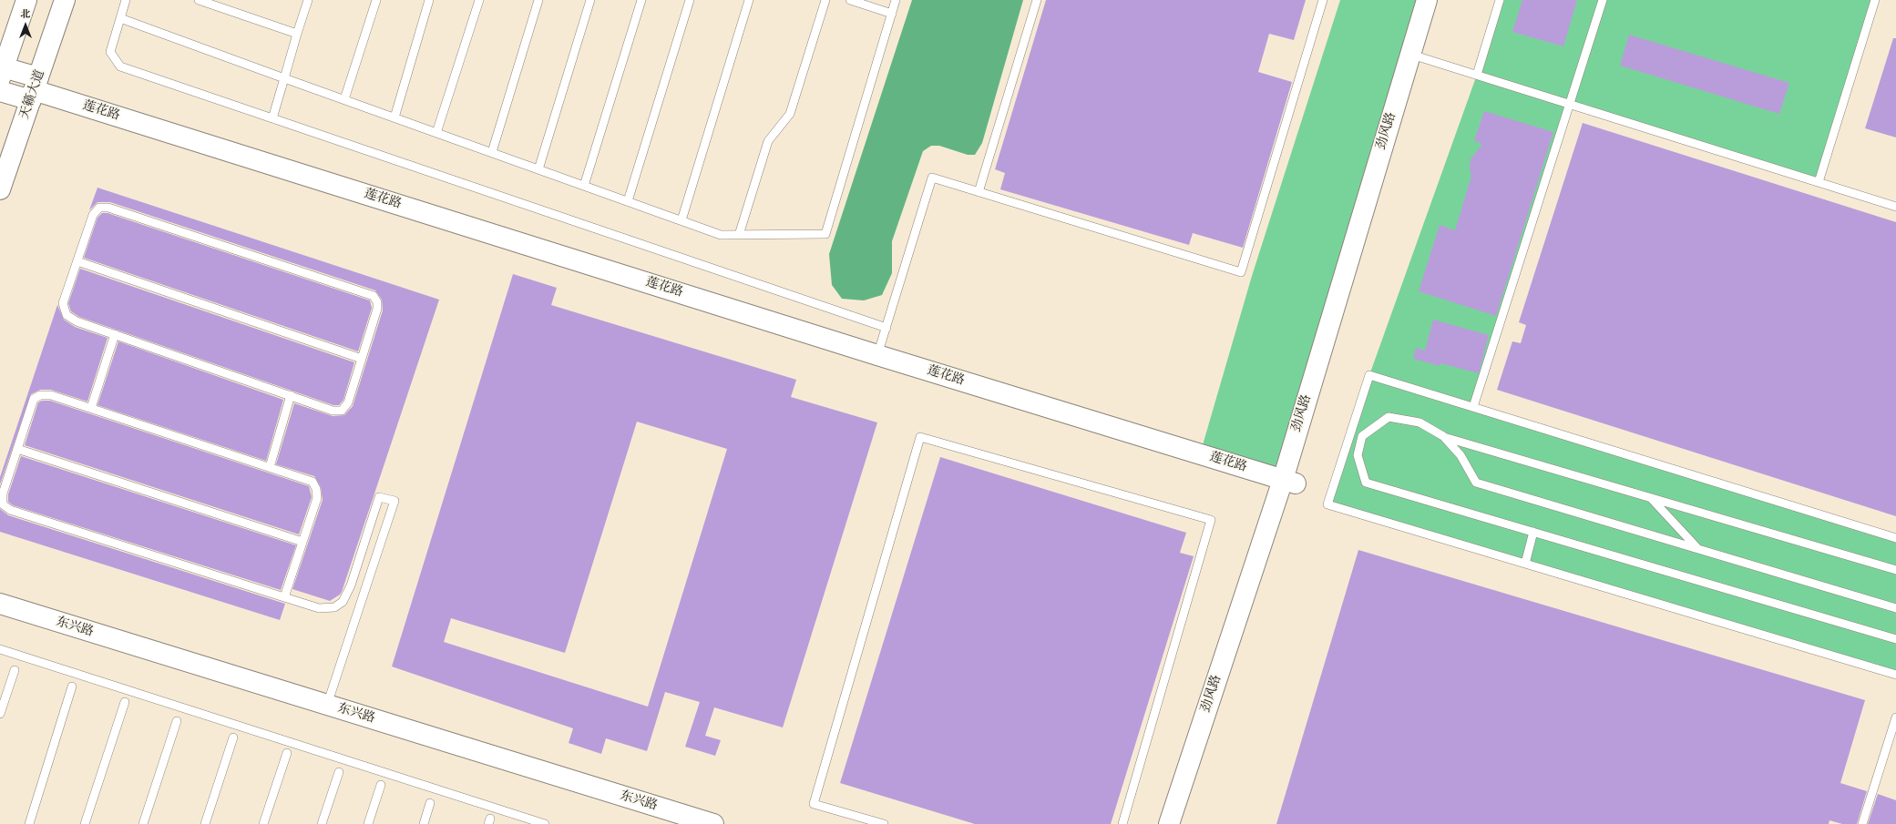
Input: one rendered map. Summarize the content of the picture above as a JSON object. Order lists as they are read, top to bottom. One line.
{"streets":{"street":["天籁大道","莲花路","劲风路","东兴路"]},"crossings":[["天籁大道","莲花路"],["莲花路","劲风路"]],"north":"top"}
